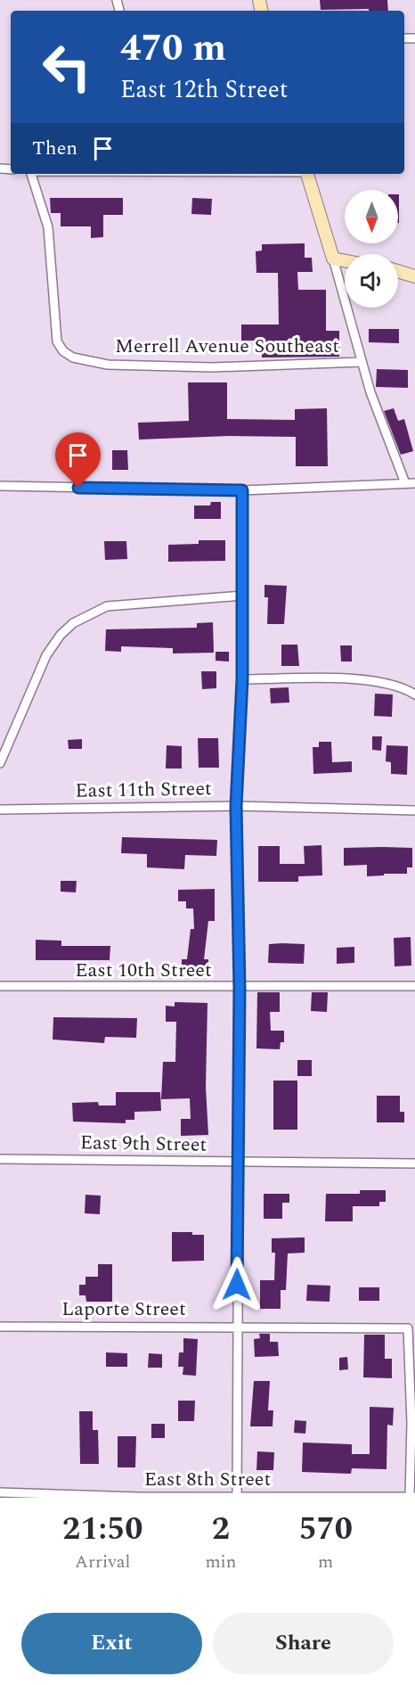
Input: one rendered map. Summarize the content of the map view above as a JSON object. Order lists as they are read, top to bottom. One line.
{"streets":{"street":["Merrell Avenue Southeast","East 11th Street","East 10th Street","East 9th Street","Laporte Street","East 8th Street"]},"crossings":[["Laporte Street","East 8th Street"]],"north":"bottom","page":{"turn":["470 m","East 12th Street"],"then":"Then","eta":["21:50","Arrival","2","min","570","m"],"buttons":["Exit","Share"]}}
